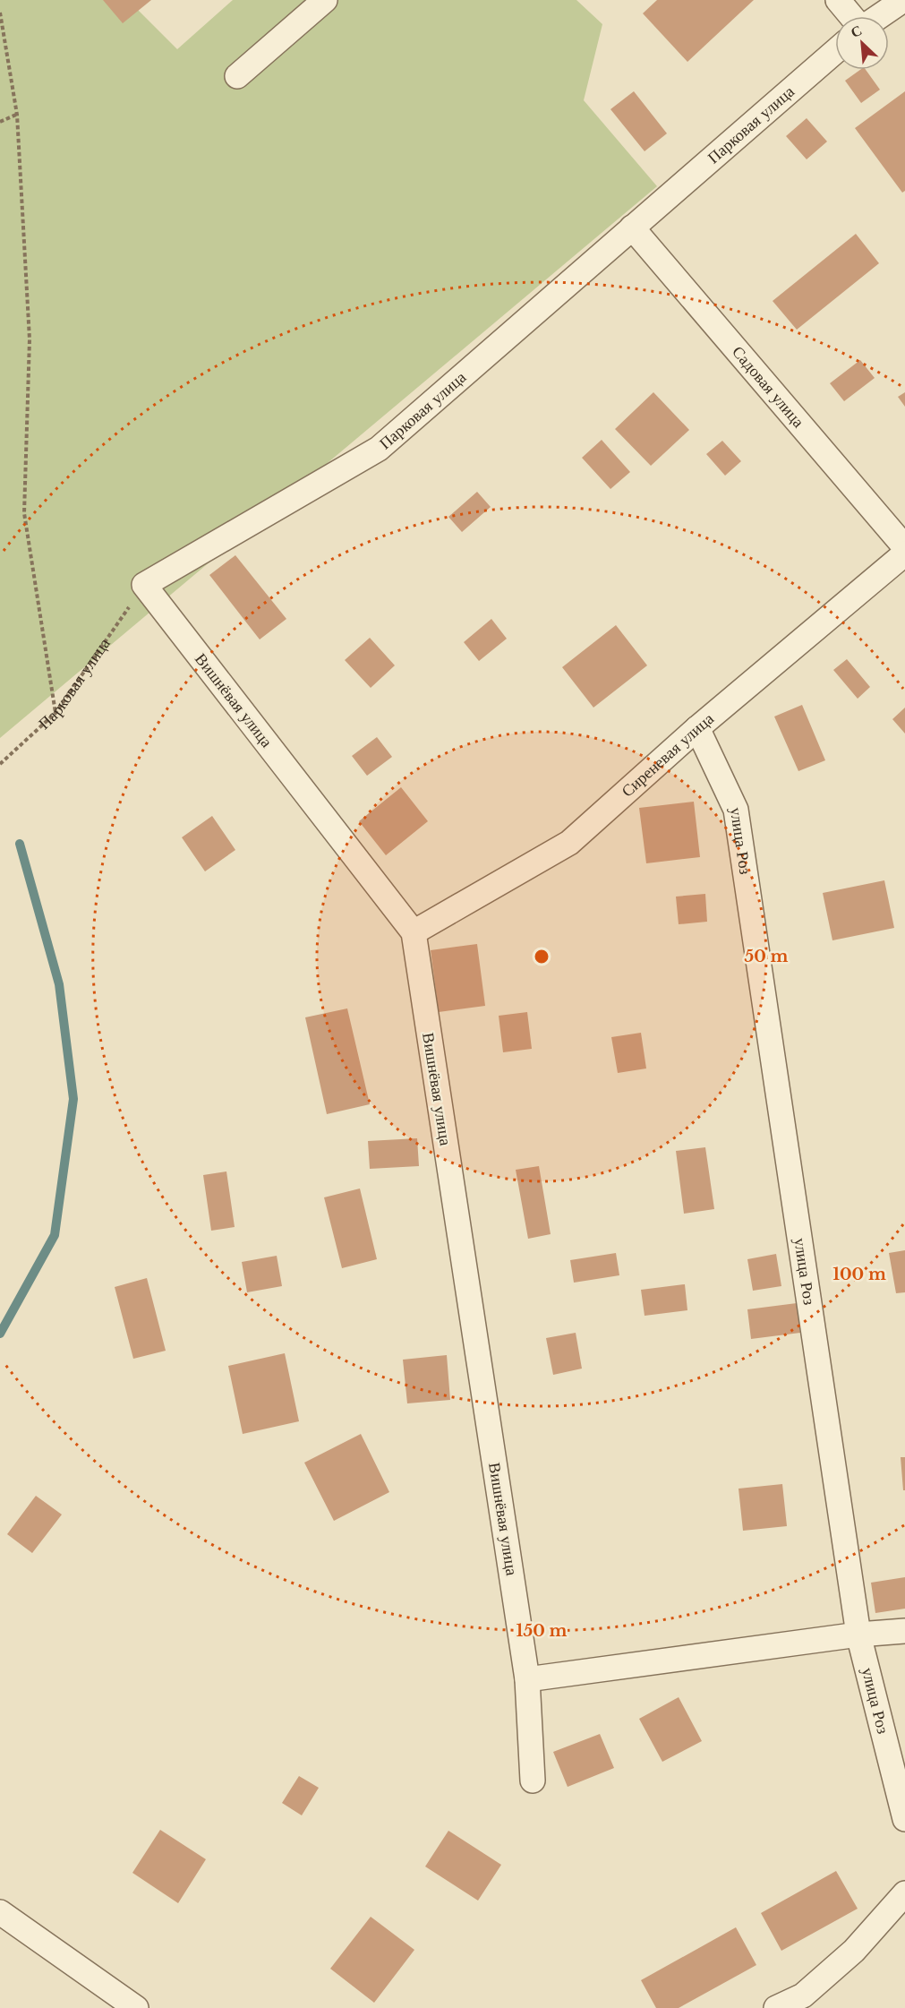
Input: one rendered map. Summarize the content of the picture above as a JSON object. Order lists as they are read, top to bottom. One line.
{"streets":{"street":["Парковая улица","Садовая улица","Вишнёвая улица","Сиреневая улица","улица Роз"]},"crossings":[["Парковая улица","Садовая улица"],["Парковая улица","Вишнёвая улица"],["Вишнёвая улица","Сиреневая улица"],["Сиреневая улица","улица Роз"]],"north":"top left","rings":["50 m","100 m","150 m"]}
